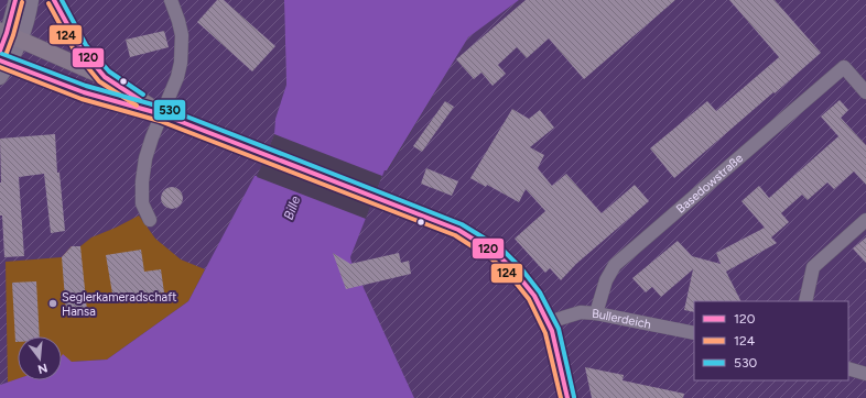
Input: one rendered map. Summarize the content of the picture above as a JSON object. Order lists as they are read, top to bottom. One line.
{"streets":{"street":["Basedowstraße","Bullerdeich"]},"crossings":[["Basedowstraße","Bullerdeich"]],"water":["Bille"],"places":["Seglerkameradschaft Hansa"],"lines":["transit line 120","transit line 530","transit line 124"],"legend":["120","124","530"],"north":"bottom"}
